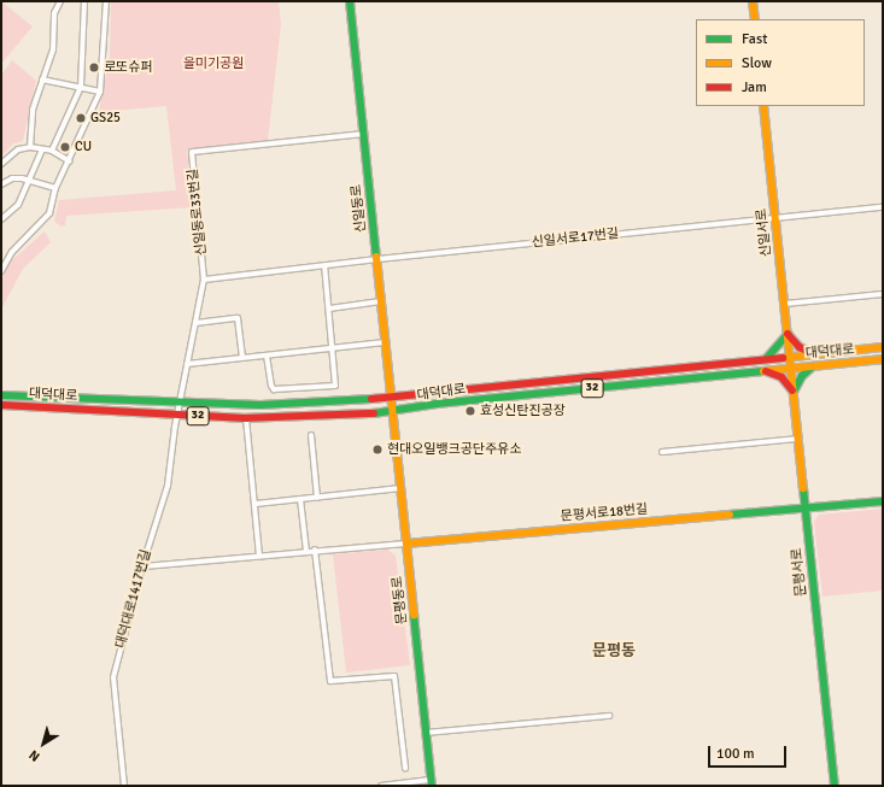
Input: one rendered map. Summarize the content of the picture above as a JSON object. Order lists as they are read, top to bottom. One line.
{"streets":{"main road":["신일동로","신일서로","대덕대로","32","문평서로18번길","문평서로","문평동로"],"street":["신일동로33번길","신일서로17번길","대덕대로1417번길"]},"crossings":[["신일동로","신일동로33번길"],["신일동로","신일서로17번길"],["신일동로","대덕대로"],["신일동로","문평동로"],["신일동로33번길","신일서로17번길"],["신일동로33번길","대덕대로"],["신일동로33번길","대덕대로1417번길"],["신일서로","신일서로17번길"],["신일서로","대덕대로"],["신일서로","문평서로"],["대덕대로","문평서로"],["대덕대로","대덕대로1417번길"],["대덕대로","문평동로"],["문평서로18번길","문평서로"],["문평서로18번길","문평동로"]],"districts":["문평동"],"parks":["을미기공원"],"places":["로또슈퍼","GS25","CU","효성신탄진공장","현대오일뱅크공단주유소"],"legend":["Fast","Slow","Jam"],"scale_bar":"100 m","north":"bottom left"}
